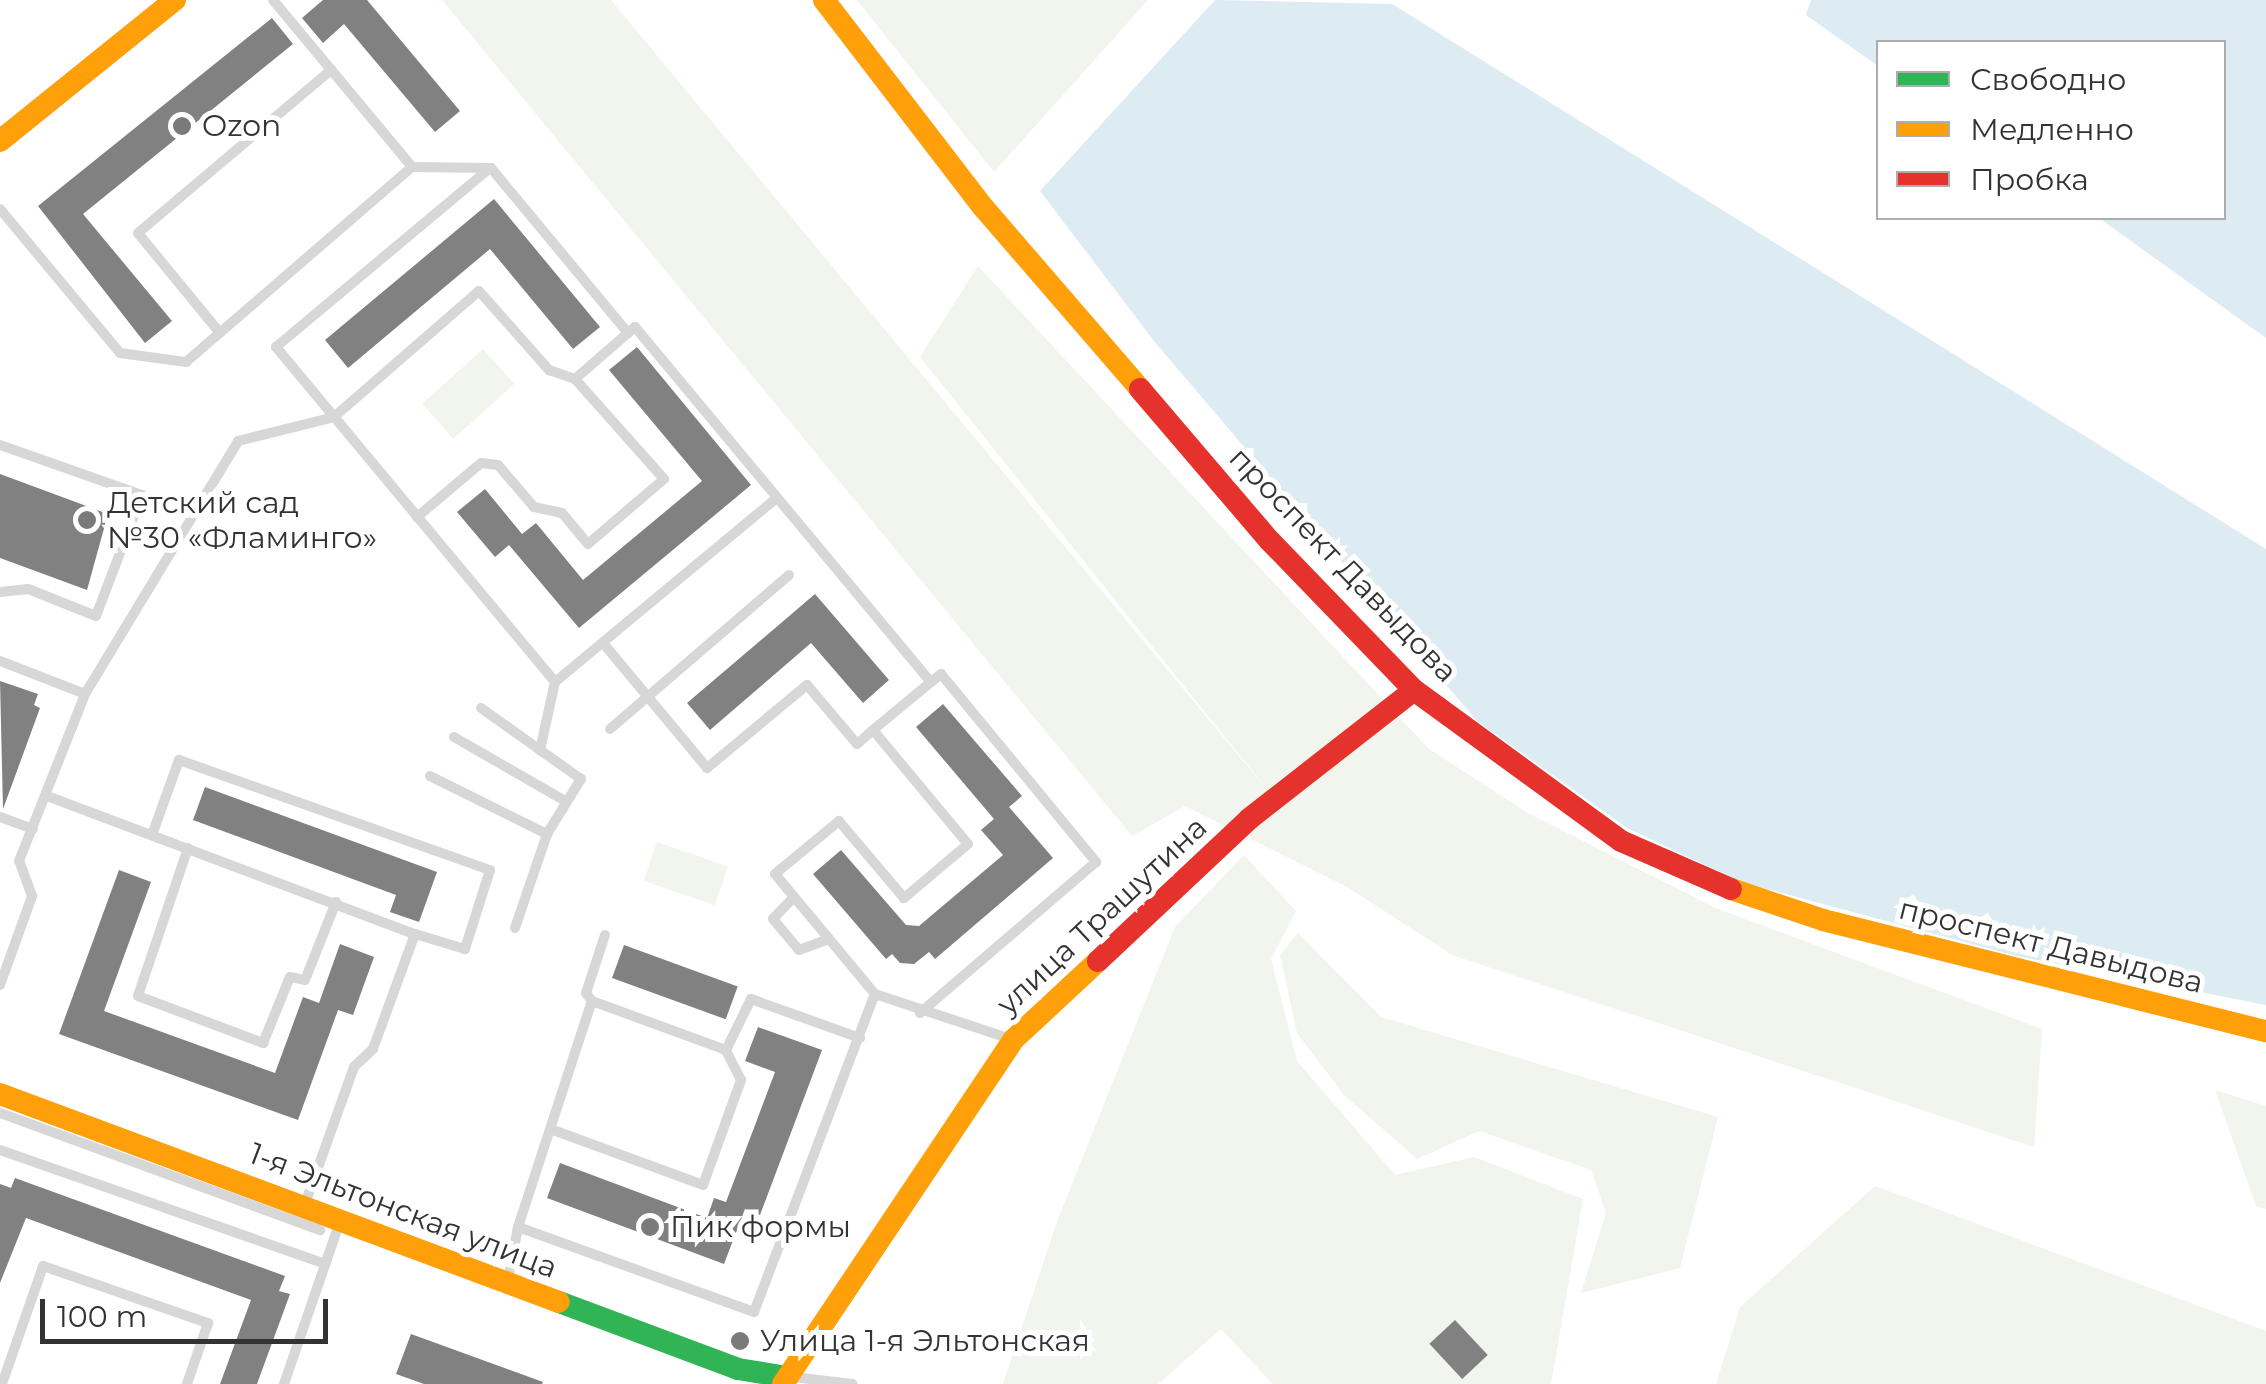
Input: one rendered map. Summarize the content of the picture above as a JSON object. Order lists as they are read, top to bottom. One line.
{"streets":{"street":["проспект Давыдова","улица Трашутина","1-я Эльтонская улица"]},"crossings":[["проспект Давыдова","улица Трашутина"],["улица Трашутина","1-я Эльтонская улица"]],"places":["Ozon","Детский сад №30 «Фламинго»","Пик формы","Улица 1-я Эльтонская"],"legend":["Свободно","Медленно","Пробка"],"scale_bar":"100 m"}
